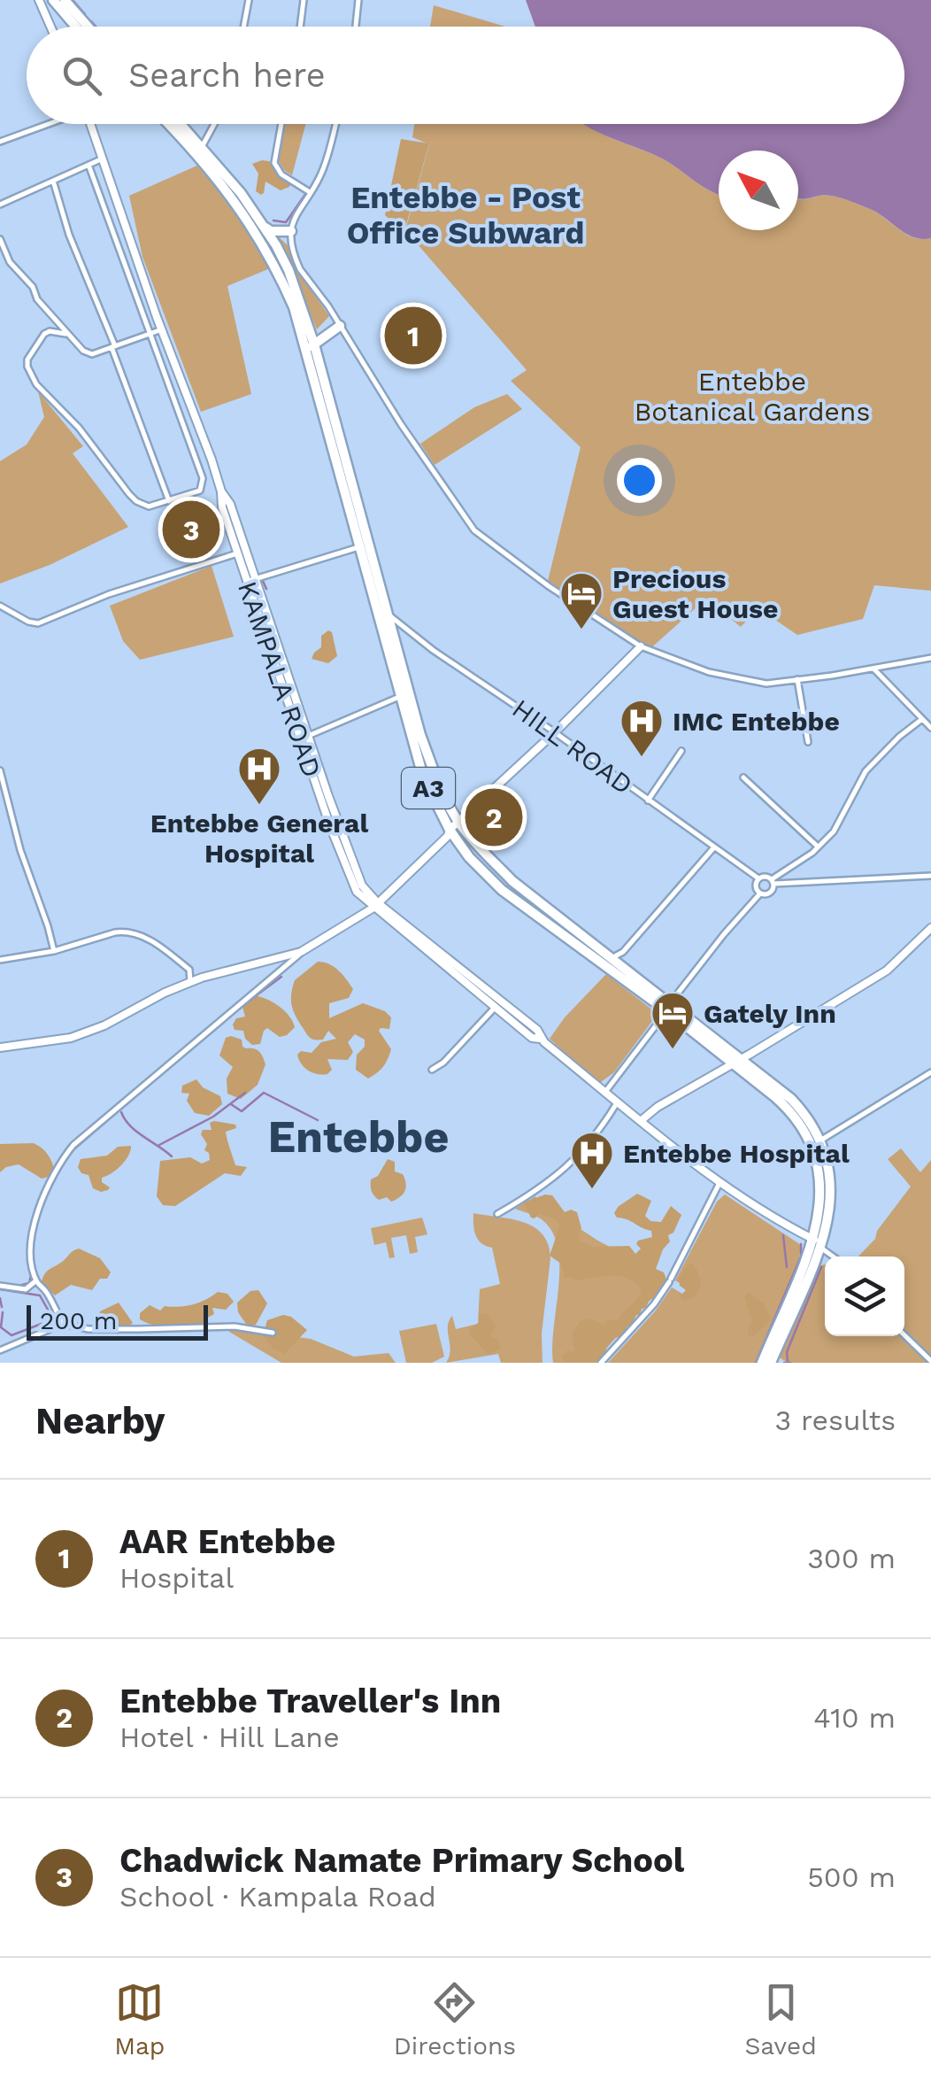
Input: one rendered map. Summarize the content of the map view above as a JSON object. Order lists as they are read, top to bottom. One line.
{"streets":{"highway":["A3"],"main road":["KAMPALA ROAD"],"street":["HILL ROAD"]},"crossings":[["KAMPALA ROAD","A3"],["HILL ROAD","A3"]],"districts":["Entebbe - Post Office Subward","Entebbe"],"parks":["Entebbe Botanical Gardens"],"places":{"hotel":["Precious Guest House","Gately Inn"],"hospital":["IMC Entebbe","Entebbe General Hospital","Entebbe Hospital"]},"scale_bar":"200 m","north":"top left","page":{"search":"Search here","pins":["1","3","2"],"scale":"200 m","heading":["Nearby","3 results"],"list":[{"mark":"1","name":"AAR Entebbe","note":"Hospital","value":"300 m"},{"mark":"2","name":"Entebbe Traveller's Inn","note":"Hotel · Hill Lane","value":"410 m"},{"mark":"3","name":"Chadwick Namate Primary School","note":"School · Kampala Road","value":"500 m"}],"nav":["Map","Directions","Saved"]}}
